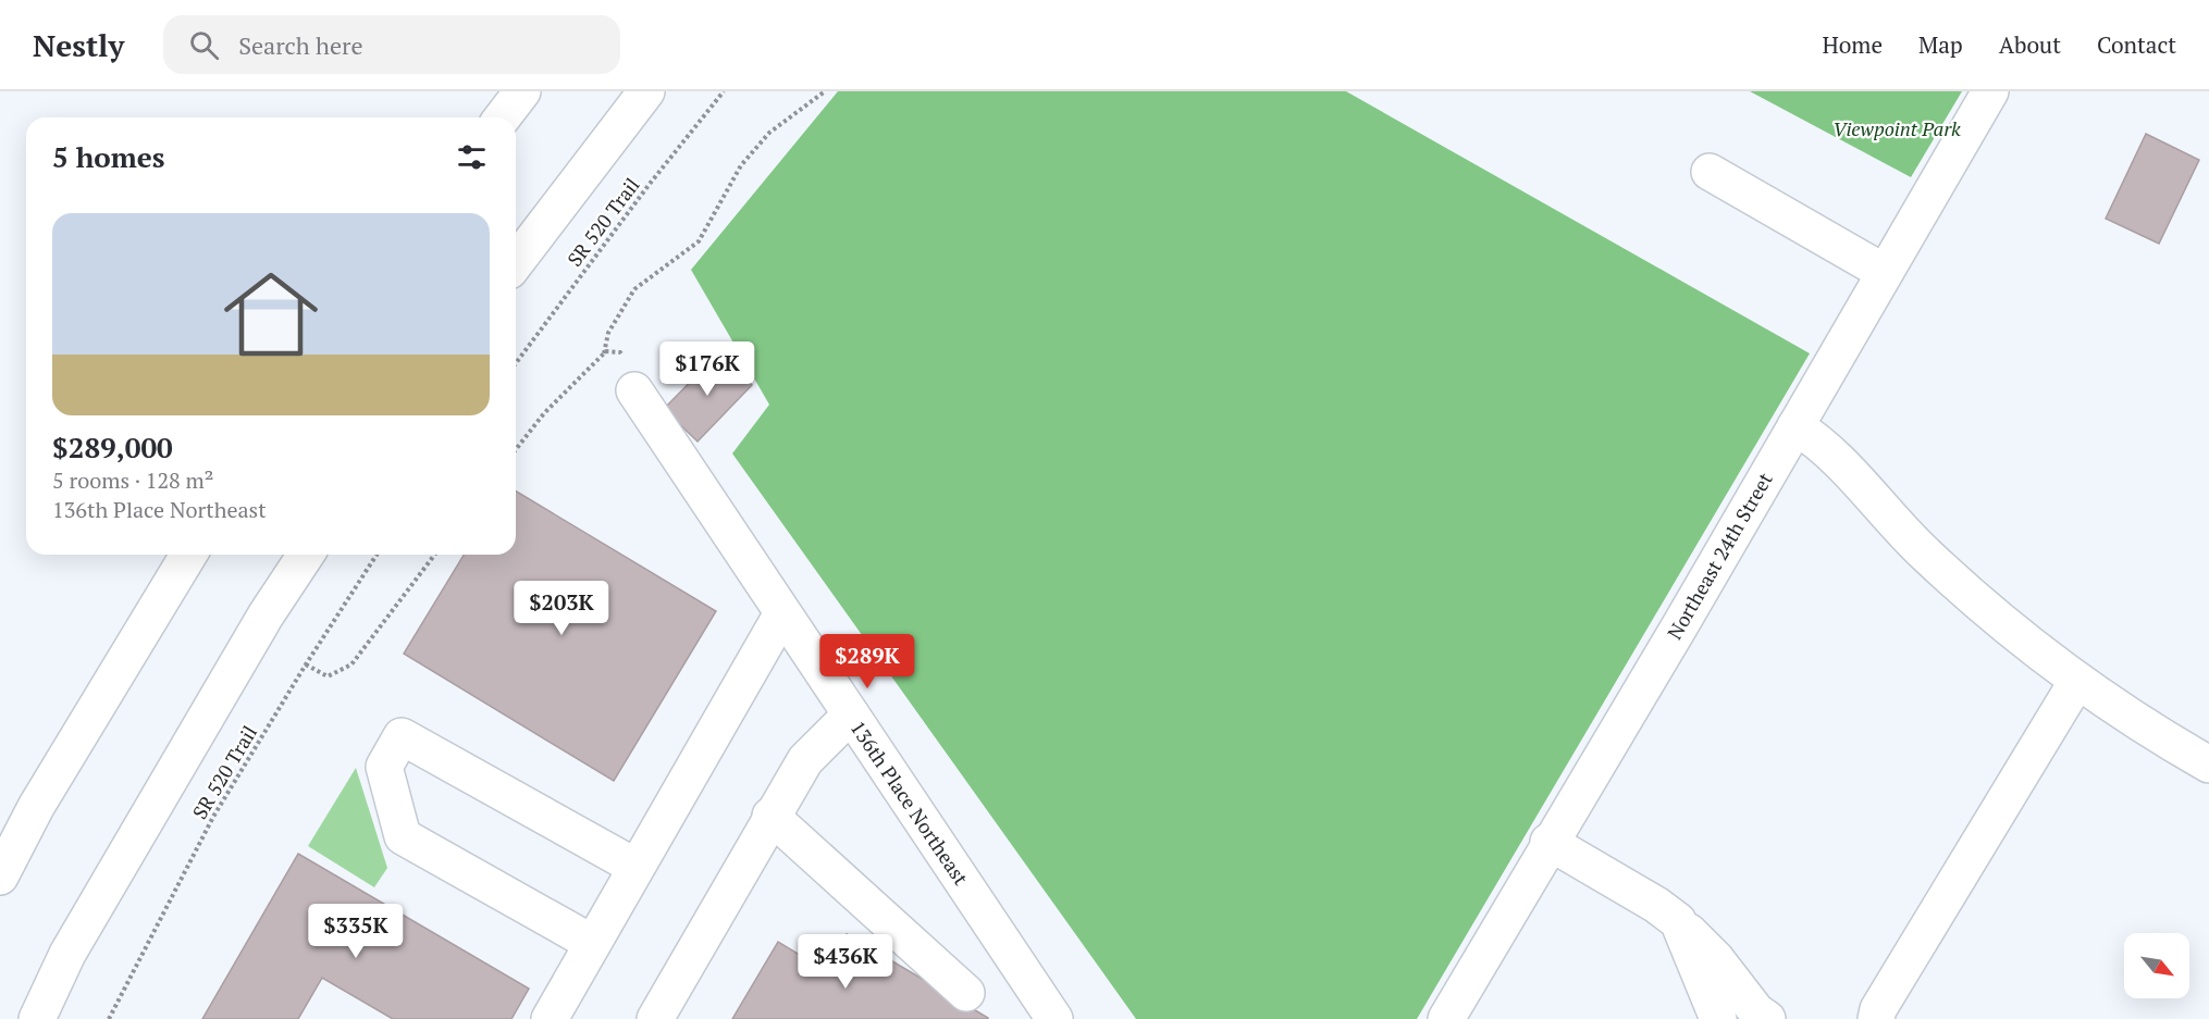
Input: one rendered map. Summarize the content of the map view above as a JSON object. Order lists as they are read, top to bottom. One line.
{"streets":{"main road":["Northeast 24th Street","136th Place Northeast"],"path":["SR 520 Trail"]},"parks":["Viewpoint Park"],"north":"bottom right","page":{"header":"Nestly","search":"Search here","nav":["Home","Map","About","Contact"],"heading":"5 homes","list":[{"name":"$289,000","note":"5 rooms · 128 m² · 136th Place Northeast"}],"price":["$176K","$203K","$289K","$335K","$436K"]}}
